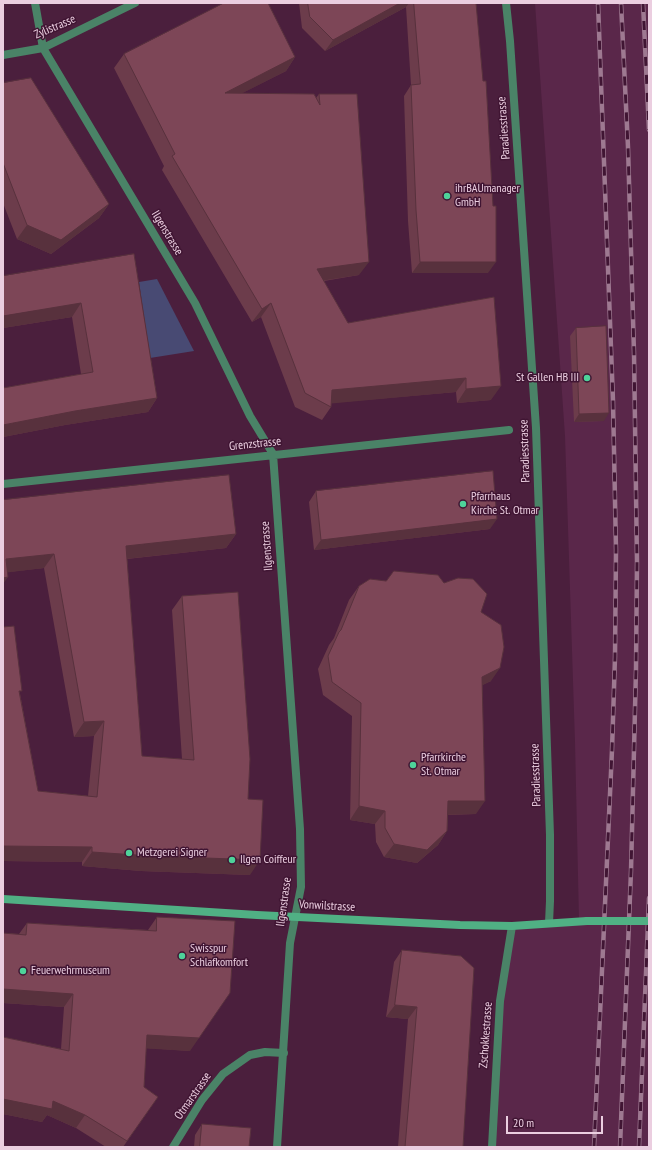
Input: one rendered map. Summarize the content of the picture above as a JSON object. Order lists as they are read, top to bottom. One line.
{"streets":{"street":["Zylistrasse","Paradiesstrasse","Ilgenstrasse","Grenzstrasse","Vonwilstrasse","Zschokkestrasse","Otmarstrasse"]},"crossings":[["Zylistrasse","Ilgenstrasse"],["Paradiesstrasse","Vonwilstrasse"],["Ilgenstrasse","Grenzstrasse"],["Ilgenstrasse","Vonwilstrasse"],["Ilgenstrasse","Otmarstrasse"],["Vonwilstrasse","Zschokkestrasse"]],"places":["ihrBAUmanager GmbH","St Gallen HB III","Pfarrhaus Kirche St. Otmar","Pfarrkirche St. Otmar","Metzgerei Signer","Ilgen Coiffeur","Swisspur Schlafkomfort","Feuerwehrmuseum"],"scale_bar":"20 m"}
